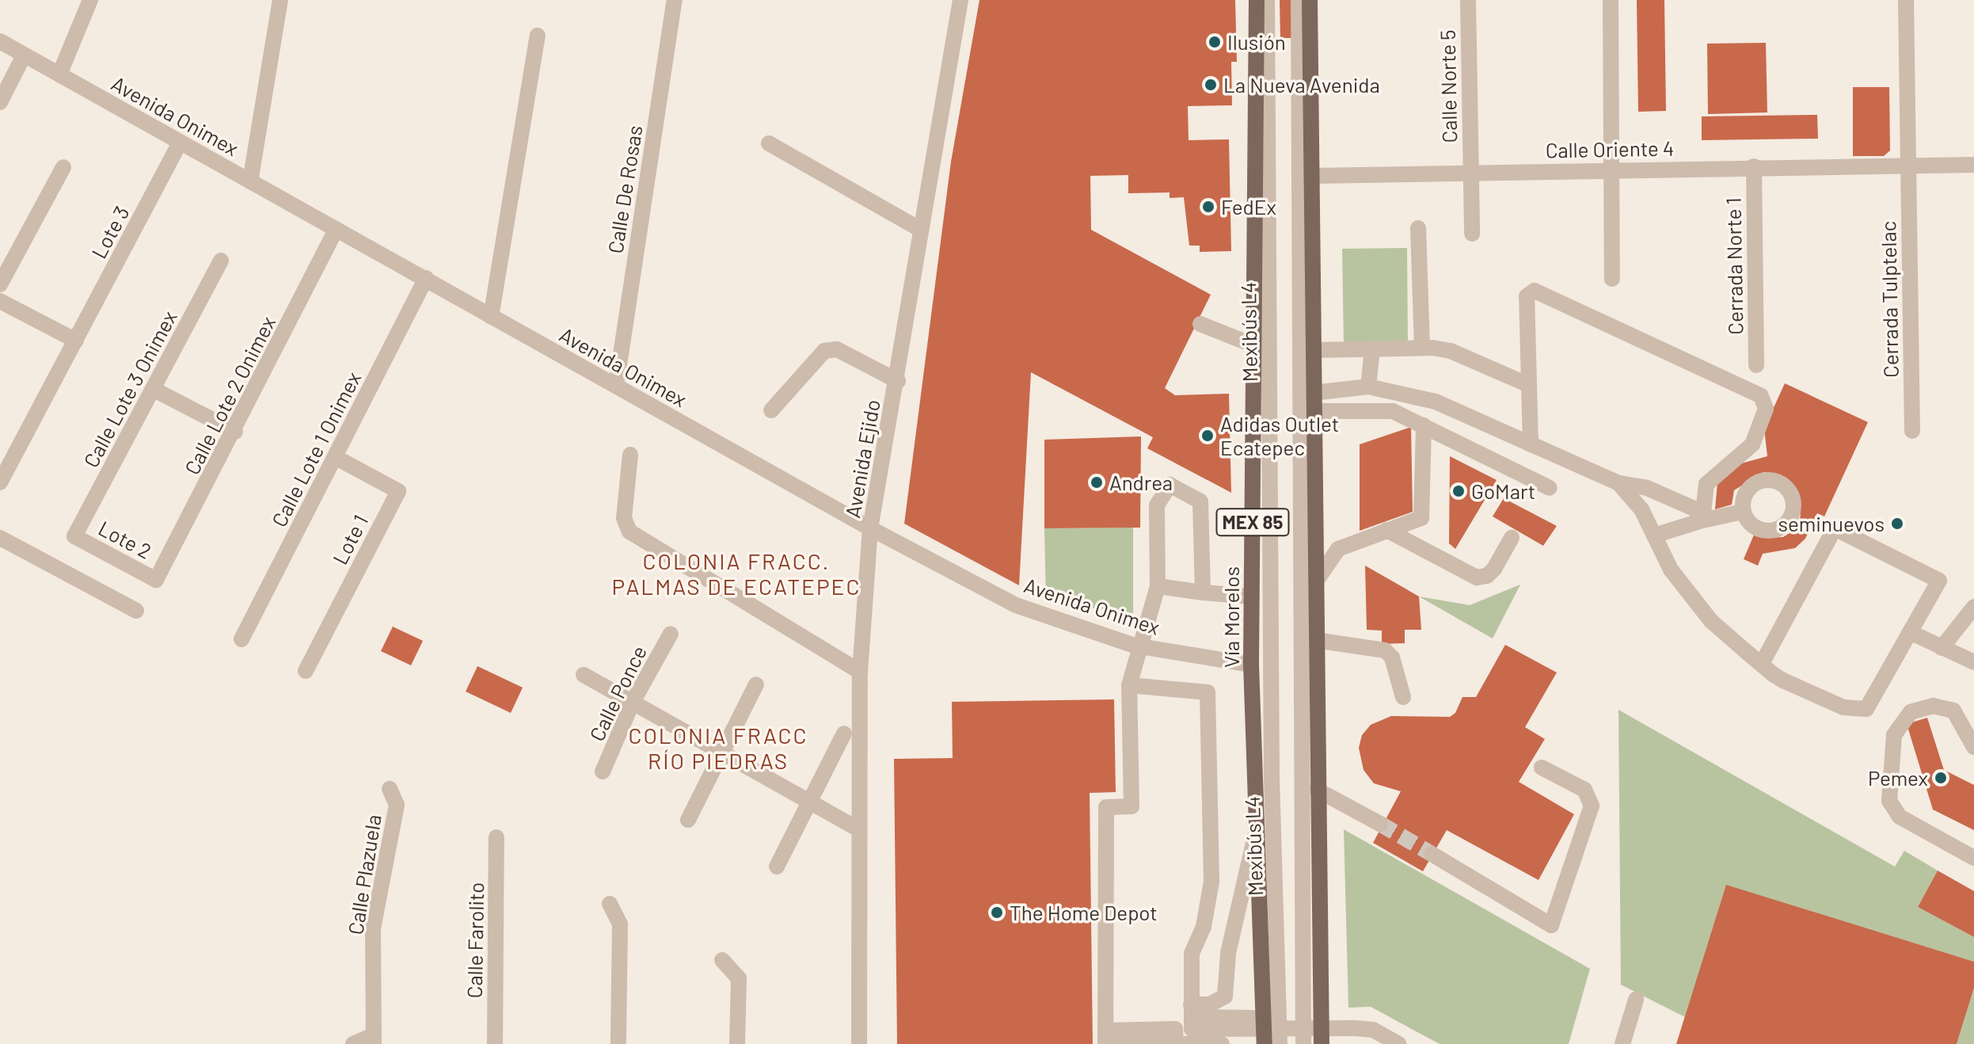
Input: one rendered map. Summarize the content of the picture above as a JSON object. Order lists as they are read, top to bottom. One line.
{"streets":{"main road":["MEX 85","Vía Morelos"],"street":["Calle Norte 5","Avenida Onimex","Calle Oriente 4","Calle De Rosas","Lote 3","Cerrada Norte 1","Cerrada Tulptelac","Mexibús L4","Calle Lote 3 Onimex","Calle Lote 2 Onimex","Calle Lote 1 Onimex","Avenida Ejido","Lote 2","Lote 1","Calle Ponce","Calle Plazuela","Calle Farolito"]},"crossings":[["Calle Norte 5","Calle Oriente 4"],["Avenida Onimex","Calle De Rosas"],["Avenida Onimex","Lote 3"],["Avenida Onimex","Calle Lote 2 Onimex"],["Avenida Onimex","Calle Lote 1 Onimex"],["Avenida Onimex","Avenida Ejido"],["Avenida Onimex","Vía Morelos"],["Calle Oriente 4","Cerrada Norte 1"],["Calle Oriente 4","Cerrada Tulptelac"],["Calle Oriente 4","MEX 85"],["Mexibús L4","Vía Morelos"],["Calle Lote 3 Onimex","Lote 2"],["Calle Lote 2 Onimex","Lote 2"],["Calle Lote 1 Onimex","Lote 1"]],"districts":["COLONIA FRACC. PALMAS DE ECATEPEC","COLONIA FRACC RÍO PIEDRAS"],"places":["Ilusión","La Nueva Avenida","FedEx","Adidas Outlet Ecatepec","Andrea","GoMart","seminuevos","Pemex","The Home Depot"]}
